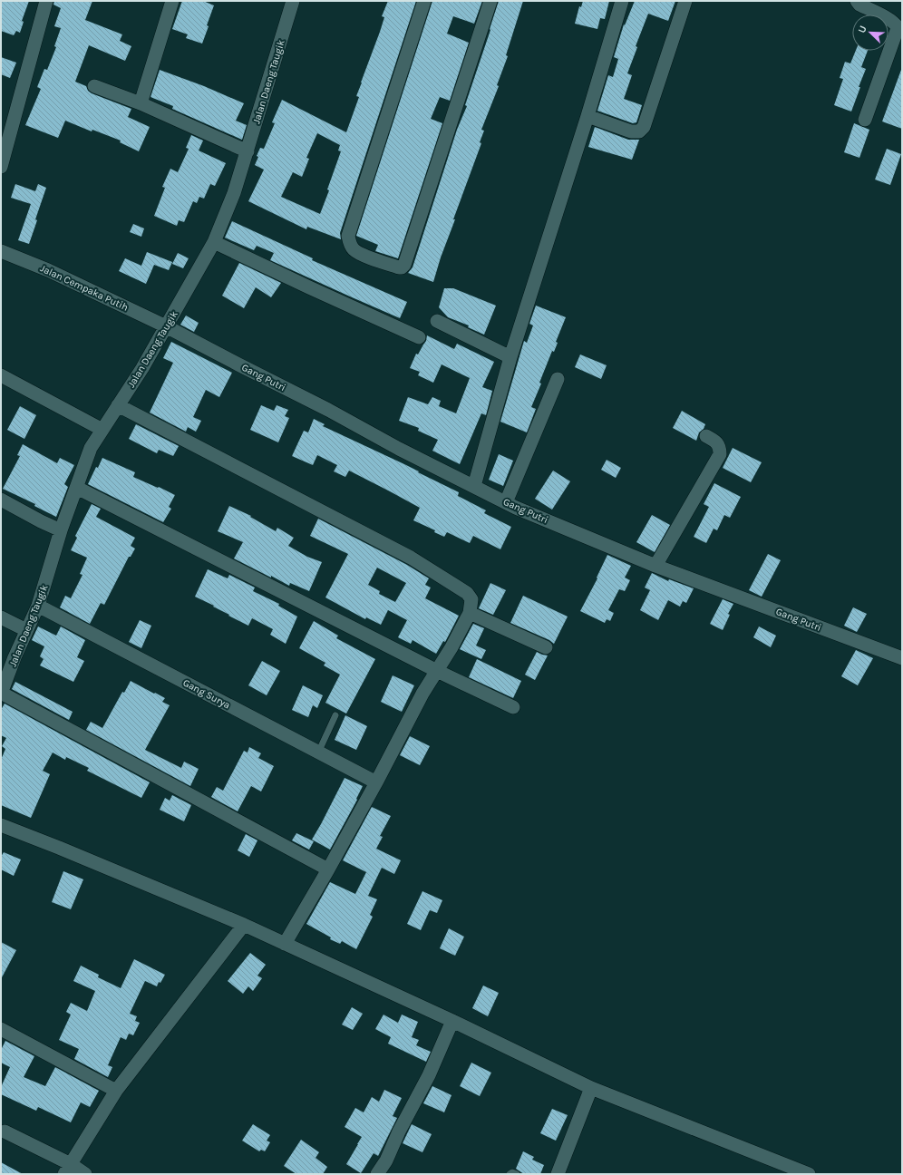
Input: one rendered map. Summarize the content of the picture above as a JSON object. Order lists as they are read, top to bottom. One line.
{"streets":{"street":["Jalan Daeng Taugik","Jalan Cempaka Putih","Gang Putri","Gang Surya"]},"crossings":[["Jalan Daeng Taugik","Jalan Cempaka Putih"],["Jalan Daeng Taugik","Gang Putri"],["Jalan Daeng Taugik","Gang Surya"],["Jalan Cempaka Putih","Gang Putri"]],"north":"top left"}
